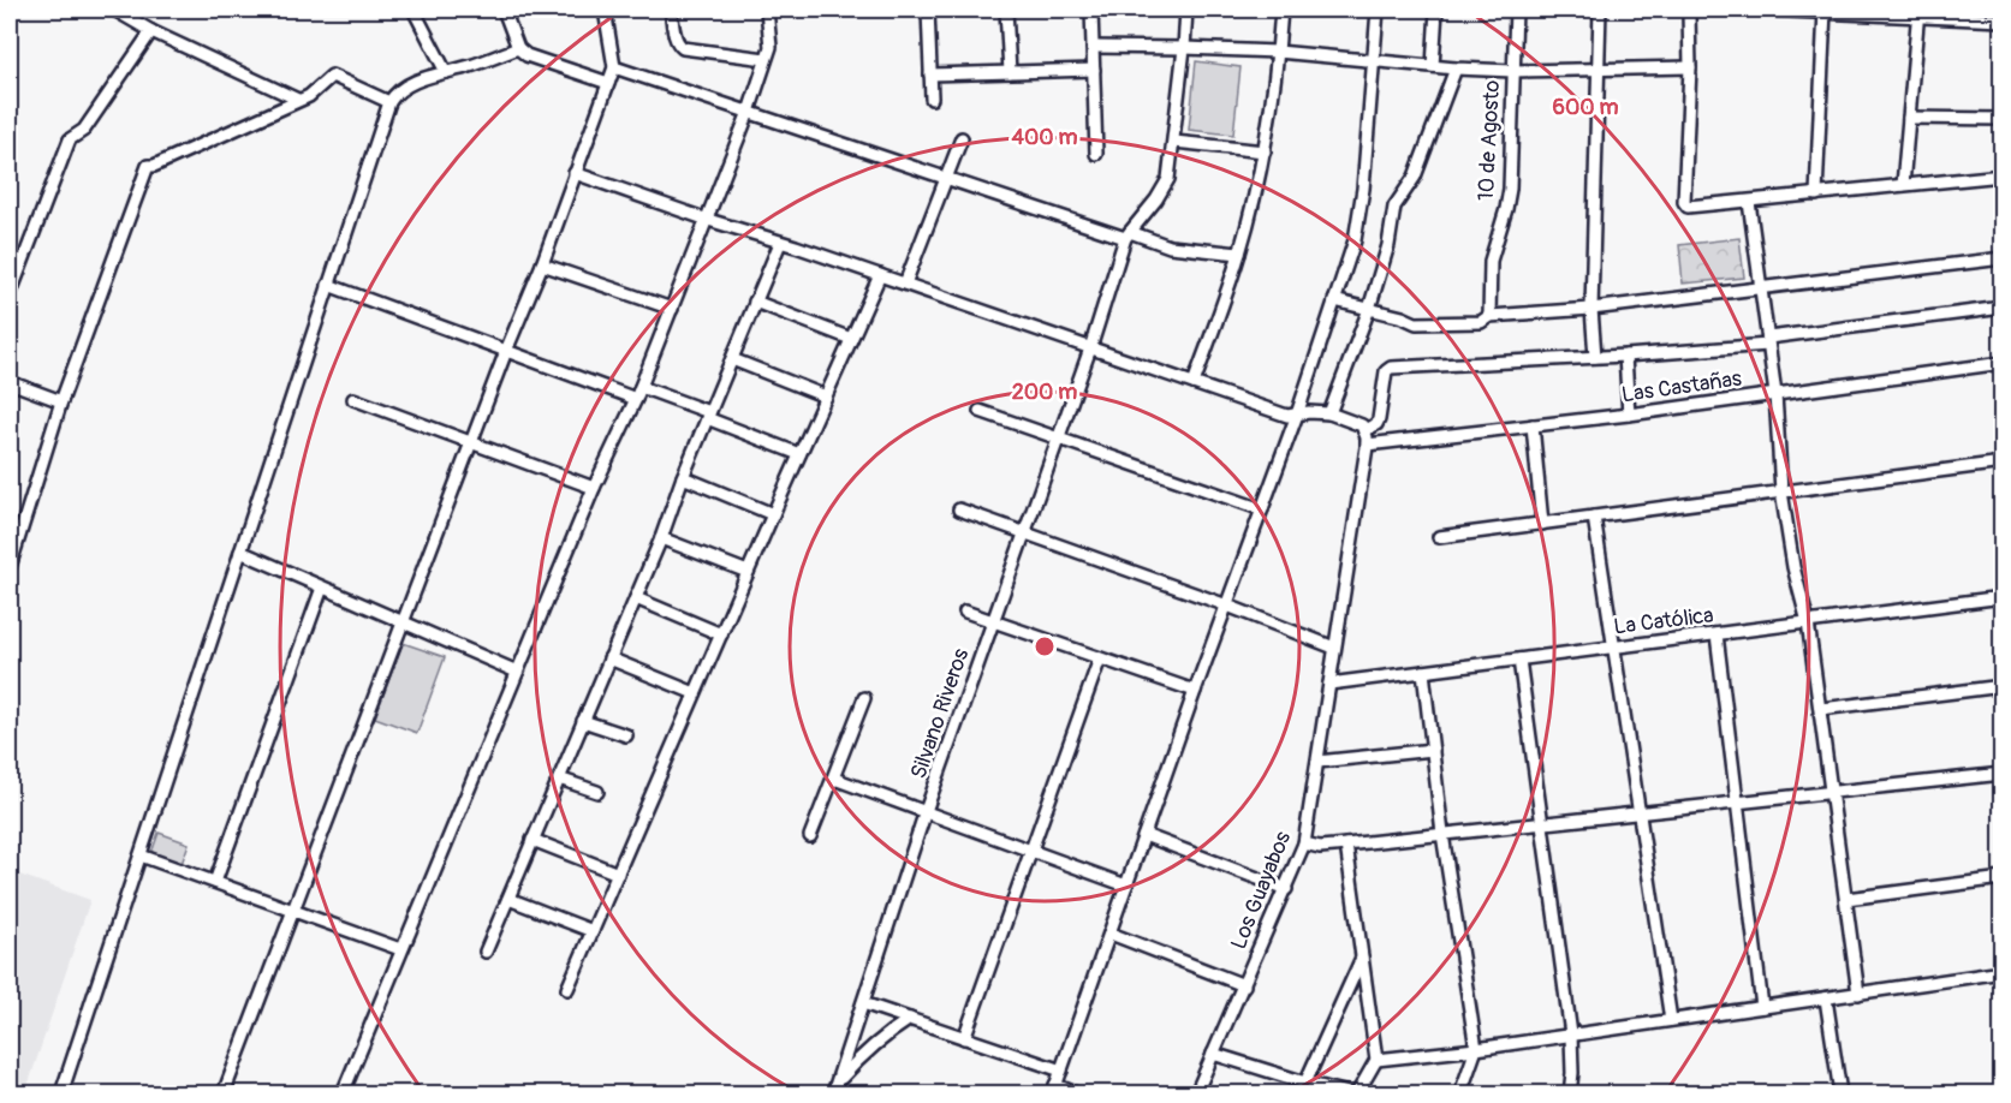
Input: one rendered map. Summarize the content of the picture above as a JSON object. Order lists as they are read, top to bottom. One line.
{"streets":{"street":["10 de Agosto","Las Castañas","La Católica","Silvano Riveros","Los Guayabos"]},"crossings":[["Las Castañas","Los Guayabos"],["La Católica","Los Guayabos"]],"rings":["600 m","400 m","200 m"]}
